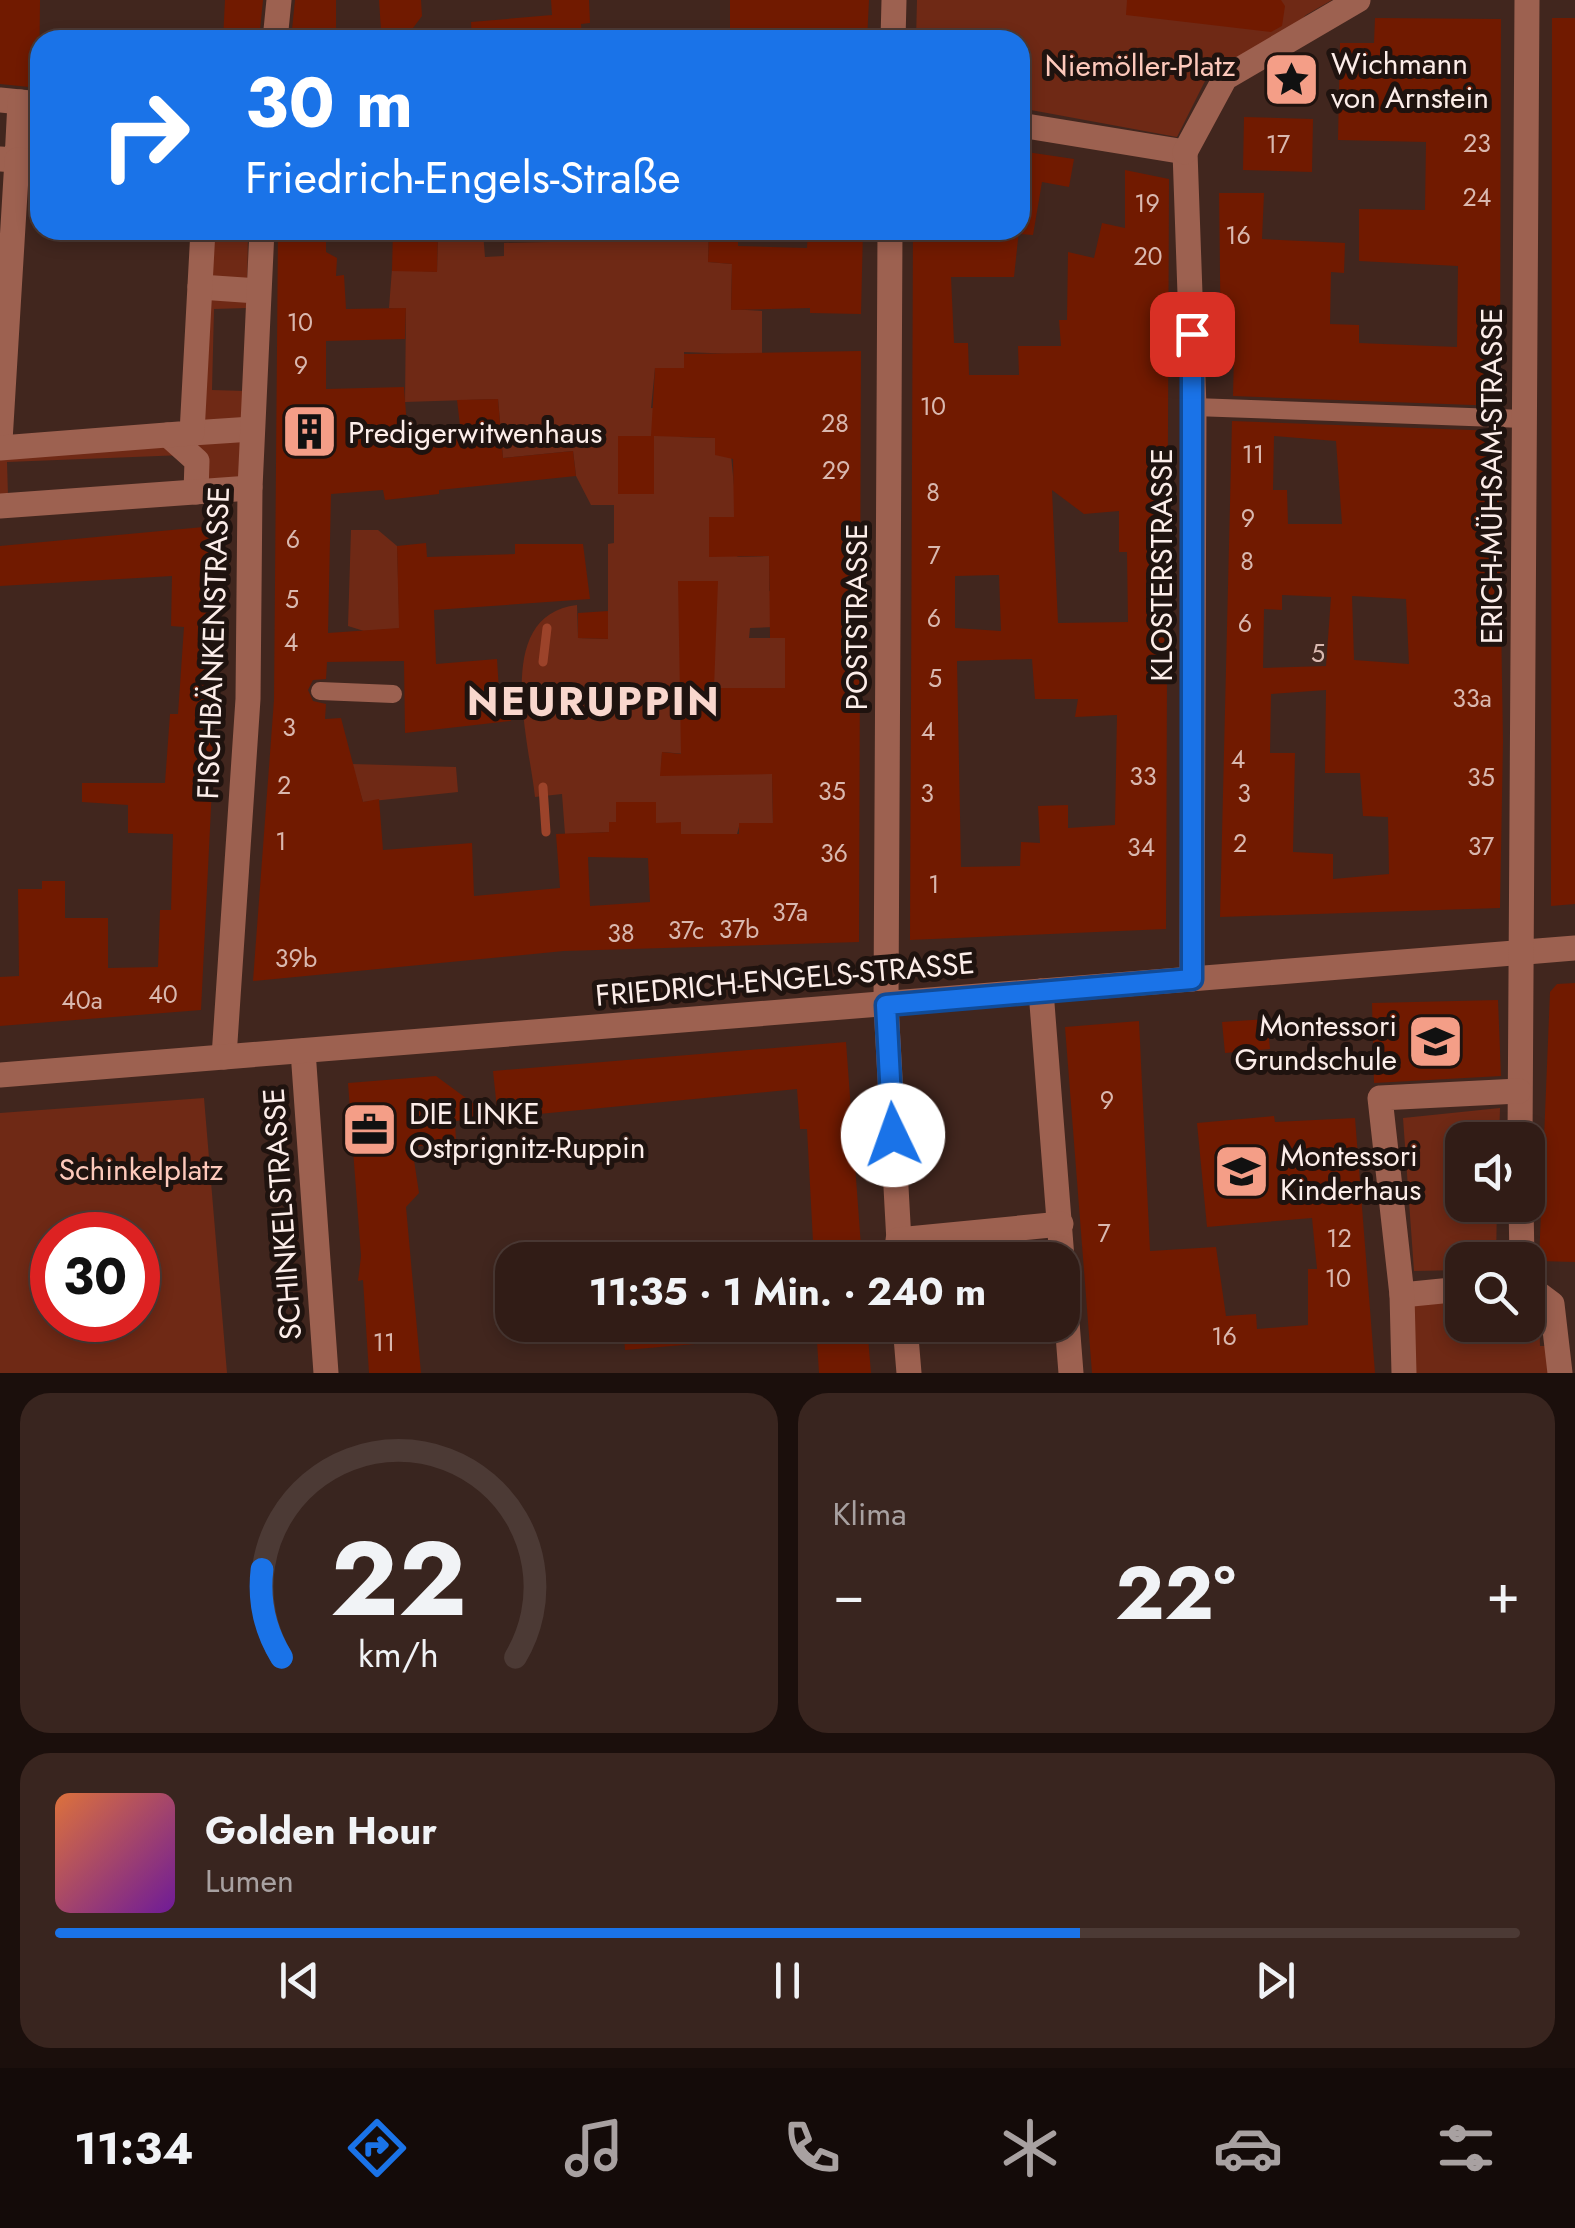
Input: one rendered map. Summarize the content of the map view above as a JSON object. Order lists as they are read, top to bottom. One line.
{"streets":{"street":["ERICH-MÜHSAM-STRASSE","KLOSTERSTRASSE","POSTSTRASSE","FISCHBÄNKENSTRASSE","FRIEDRICH-ENGELS-STRASSE","SCHINKELSTRASSE"]},"crossings":[["ERICH-MÜHSAM-STRASSE","FRIEDRICH-ENGELS-STRASSE"],["KLOSTERSTRASSE","FRIEDRICH-ENGELS-STRASSE"],["POSTSTRASSE","FRIEDRICH-ENGELS-STRASSE"],["FISCHBÄNKENSTRASSE","FRIEDRICH-ENGELS-STRASSE"],["FRIEDRICH-ENGELS-STRASSE","SCHINKELSTRASSE"]],"districts":["NEURUPPIN"],"parks":["Niemöller-Platz","Schinkelplatz"],"places":{"place":["Wichmann von Arnstein"],"building":["Predigerwitwenhaus"],"school or university":["Montessori Grundschule","Montessori Kinderhaus"],"office":["DIE LINKE Ostprignitz-Ruppin"]},"house_numbers":["23","17","24","19","16","20","10","9","10","28","11","29","8","9","6","7","8","5","6","6","4","5","5","33a","3","4","4","33","35","2","35","3","3","1","2","37","34","36","1","37a","37b","37c","38","39b","40","40a","9","7","12","10","16","11"],"page":{"turn":["30 m","Friedrich-Engels-Straße"],"limit":"30","trip":"11:35 · 1 Min. · 240 m","tile":"Klima","heat":["−","22°","+"],"song":["Golden Hour","Lumen"],"tabs":"11:34","gauge":["22","km/h"]}}
